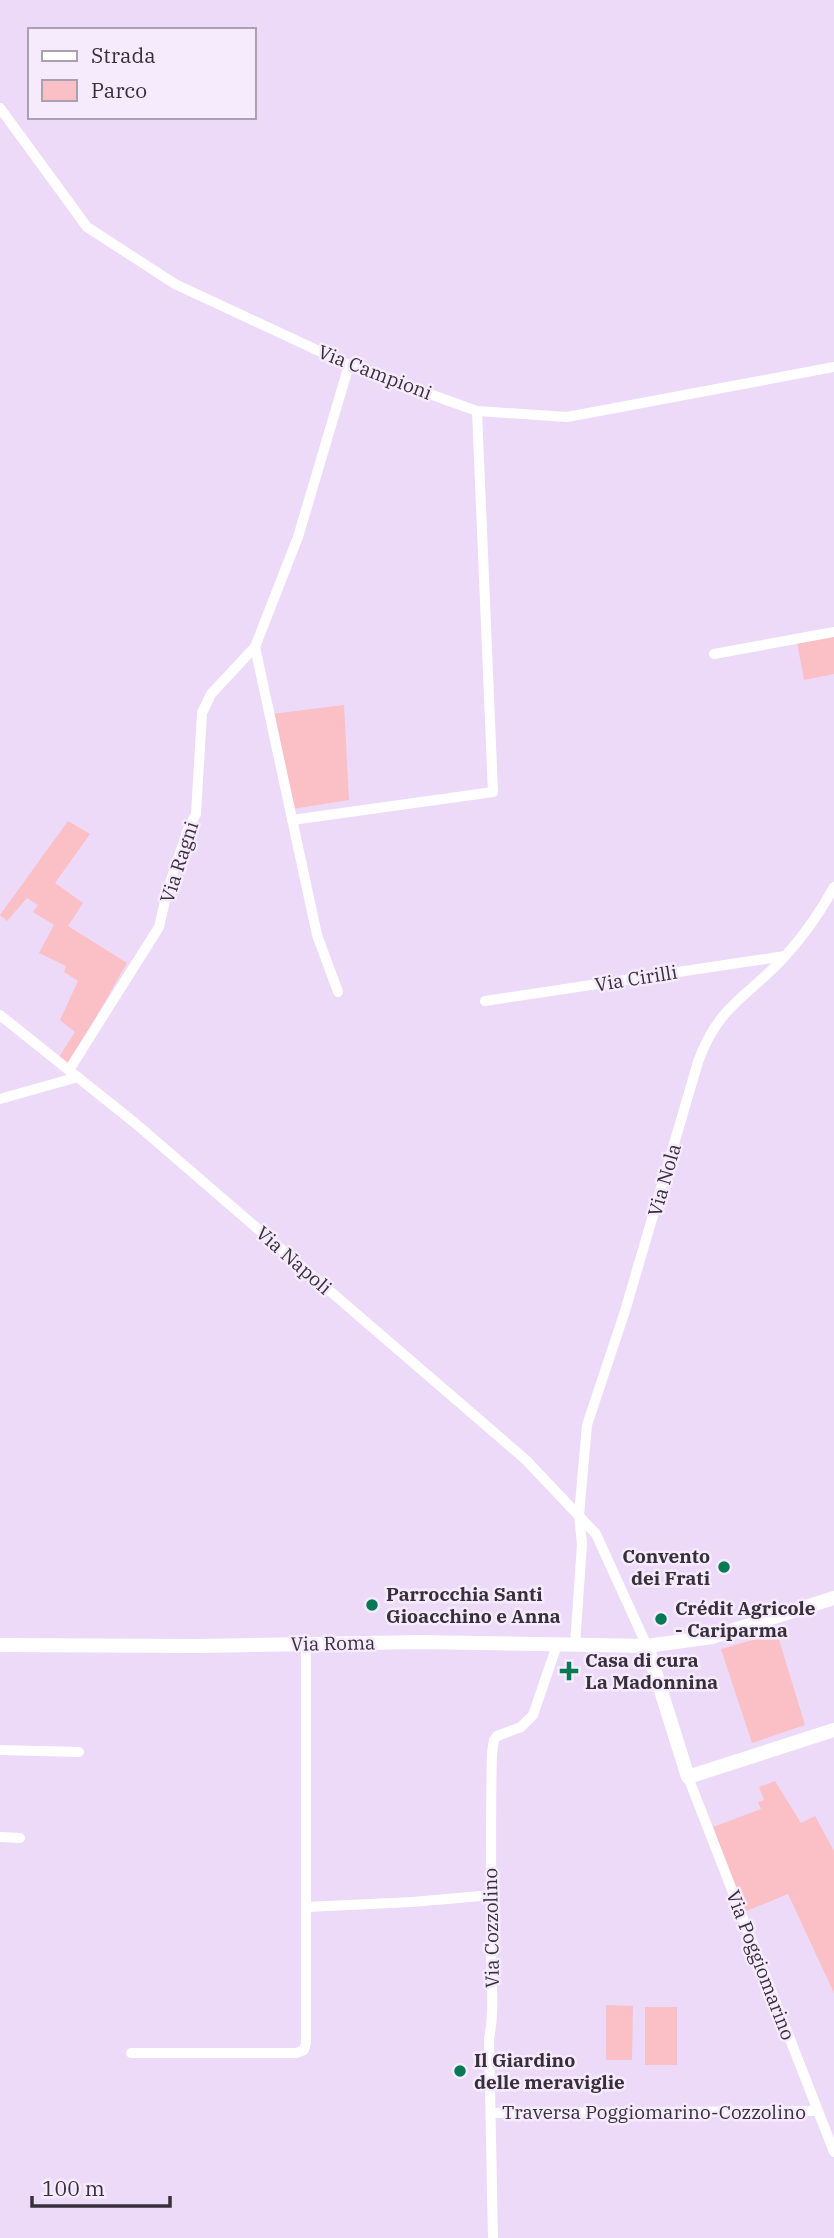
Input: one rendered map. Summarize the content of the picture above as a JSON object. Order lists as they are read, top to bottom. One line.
{"streets":{"main road":["Via Roma"],"street":["Via Campioni","Via Ragni","Via Cirilli","Via Nola","Via Napoli","Via Cozzolino","Via Poggiomarino","Traversa Poggiomarino-Cozzolino"]},"crossings":[["Via Campioni","Via Ragni"],["Via Ragni","Via Napoli"],["Via Cirilli","Via Nola"],["Via Nola","Via Napoli"],["Via Nola","Via Roma"],["Via Napoli","Via Roma"],["Via Roma","Via Cozzolino"],["Via Cozzolino","Traversa Poggiomarino-Cozzolino"],["Via Poggiomarino","Traversa Poggiomarino-Cozzolino"]],"places":{"other":["Convento dei Frati","Parrocchia Santi Gioacchino e Anna","Crédit Agricole - Cariparma","Il Giardino delle meraviglie"],"health":["Casa di cura La Madonnina"]},"legend":["Strada","Parco"],"scale_bar":"100 m"}
